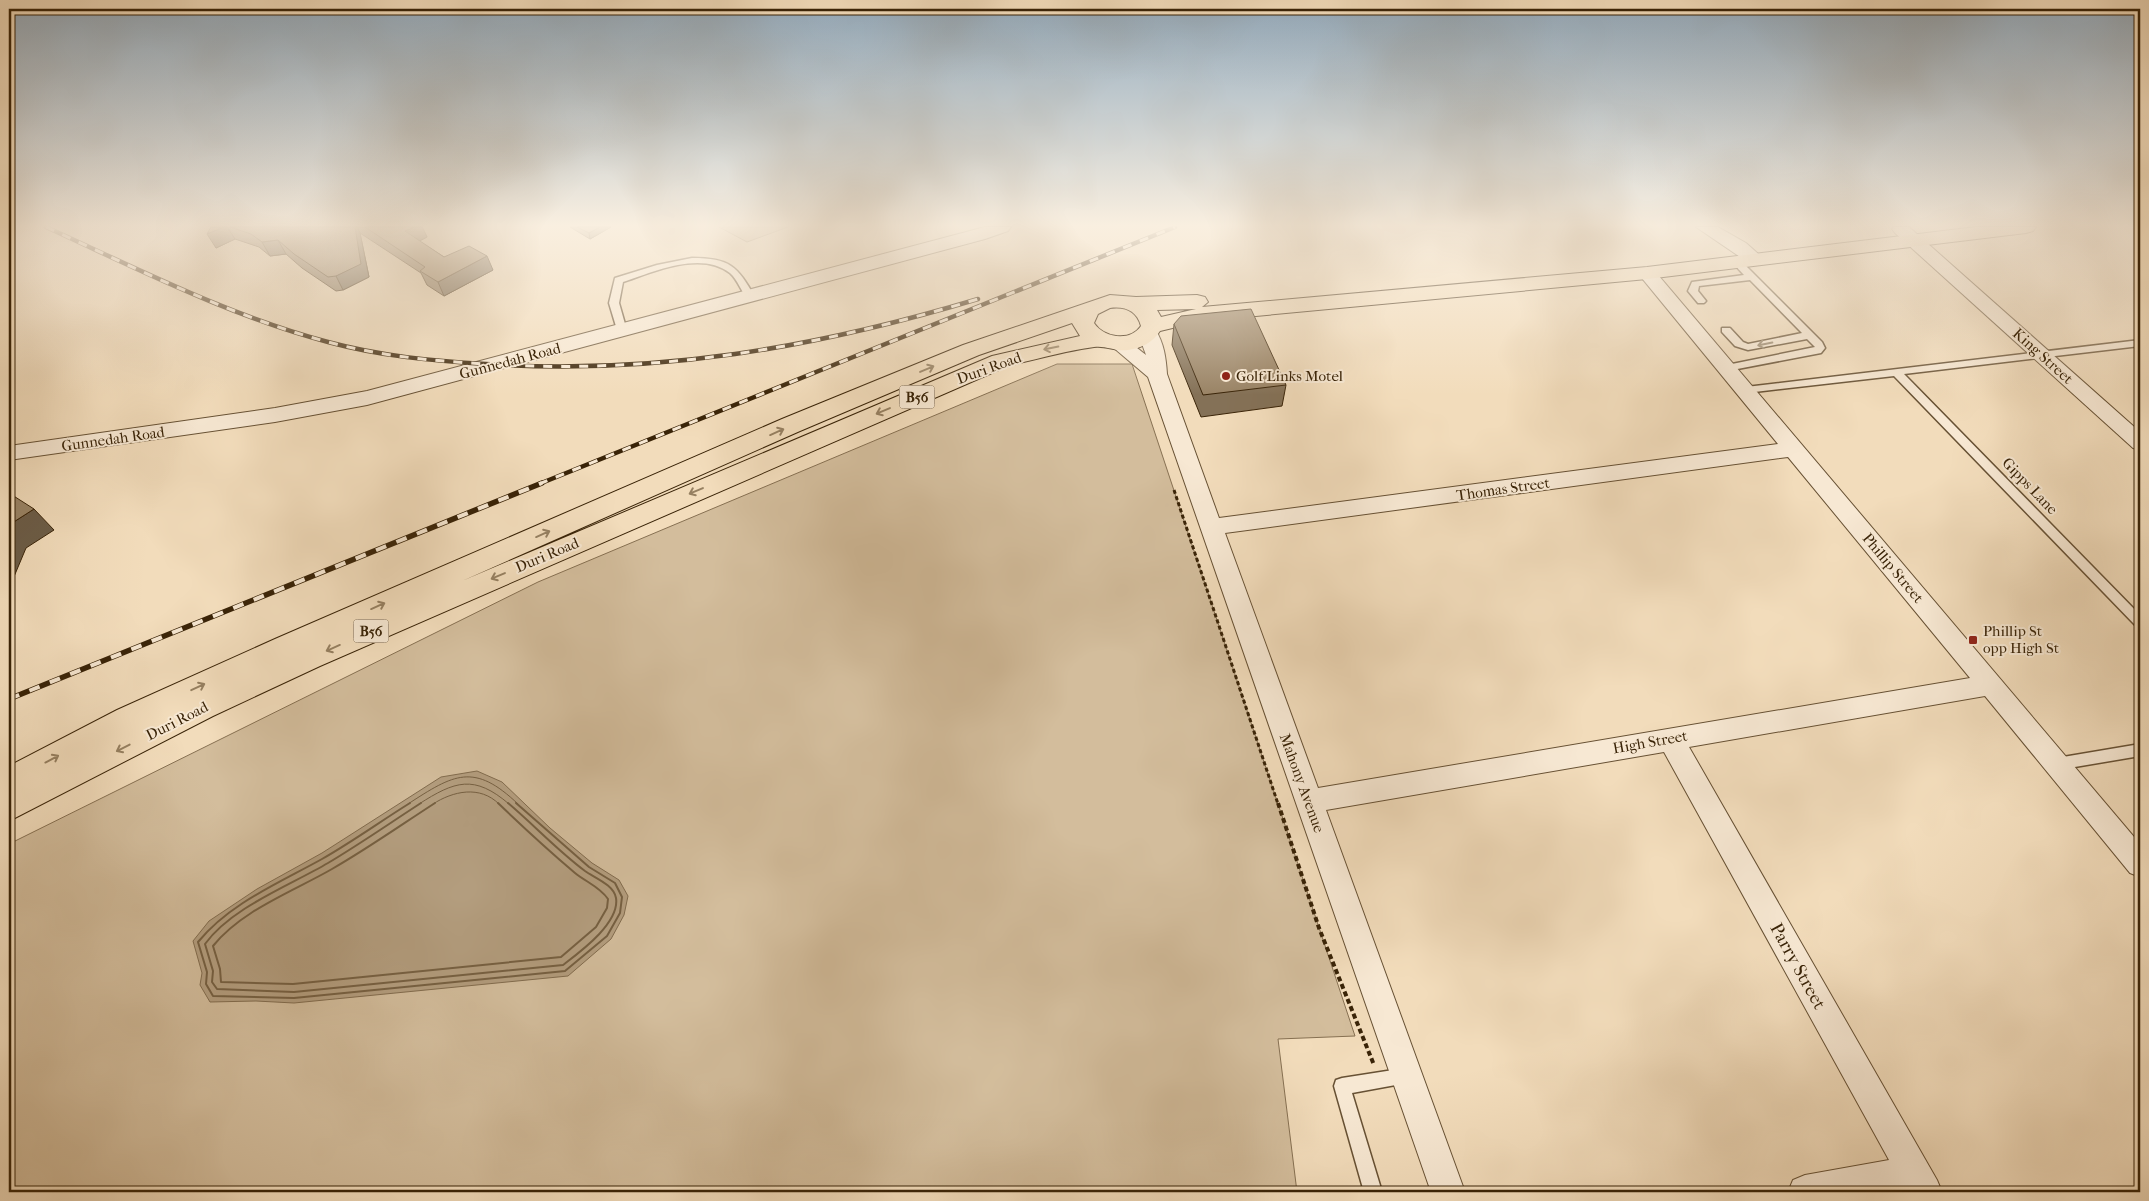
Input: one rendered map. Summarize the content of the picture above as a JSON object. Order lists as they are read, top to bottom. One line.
{"streets":{"main road":["Duri Road","B56"],"street":["King Street","Gunnedah Road","Thomas Street","Phillip Street","High Street","Mahony Avenue","Parry Street"],"lane":["Gipps Lane"]},"crossings":[["Duri Road","B56"],["Duri Road","Mahony Avenue"],["B56","Mahony Avenue"],["Thomas Street","Phillip Street"],["Thomas Street","Mahony Avenue"],["Phillip Street","High Street"],["High Street","Mahony Avenue"],["High Street","Parry Street"]],"places":{"other":["Golf Links Motel"],"transit":["Phillip St opp High St"]}}
